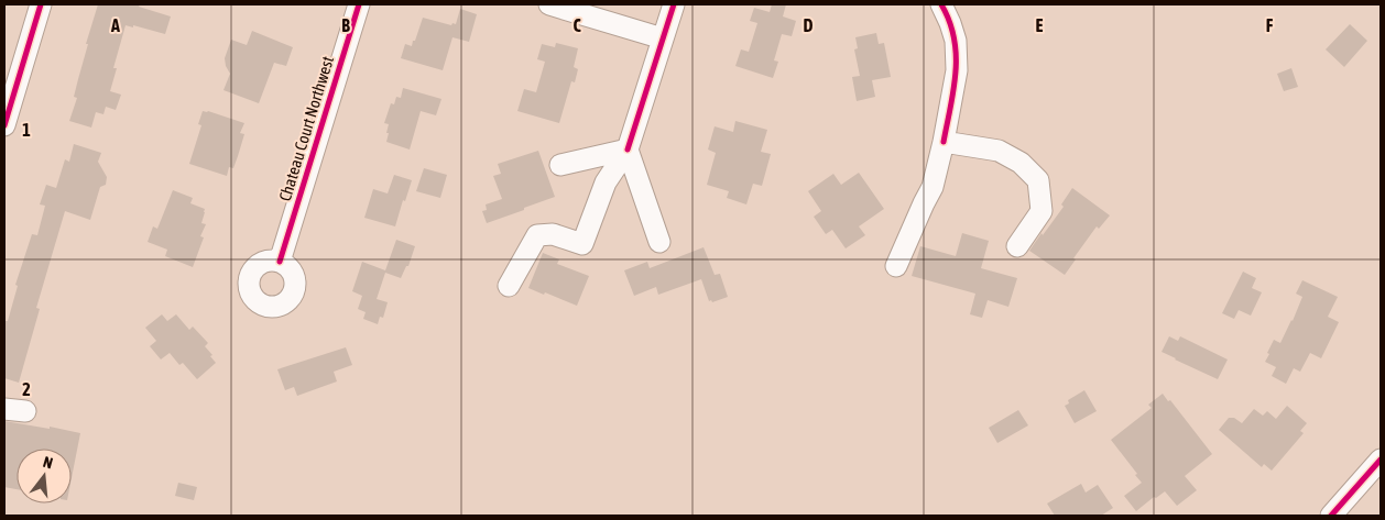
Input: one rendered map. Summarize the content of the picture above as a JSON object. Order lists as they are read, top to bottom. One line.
{"streets":{"street":["Chateau Court Northwest"]},"north":"top","grid":{"columns":["A","B","C","D","E","F"],"rows":["1","2"]}}
